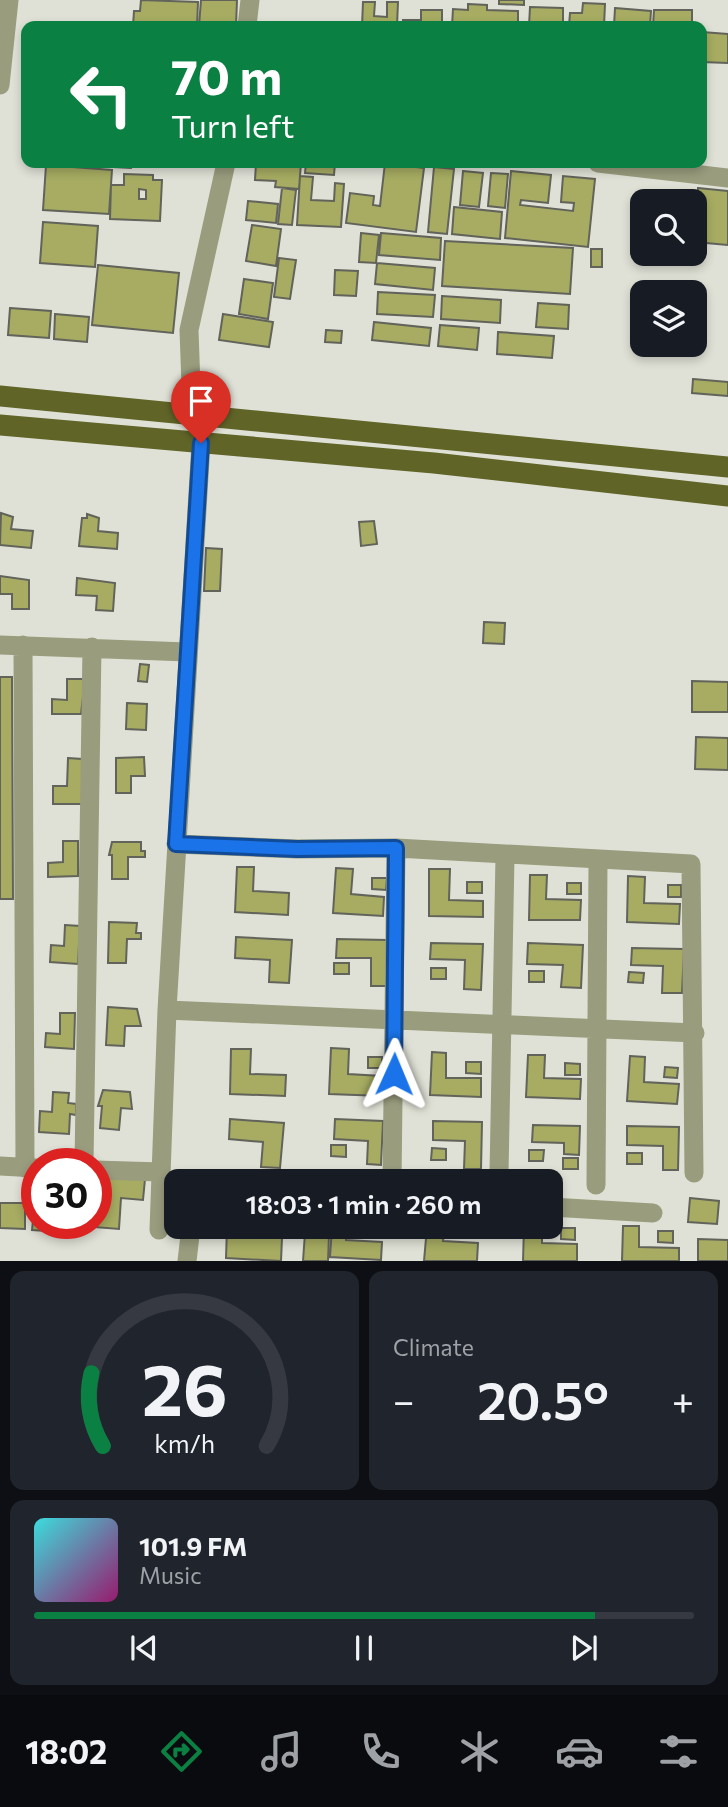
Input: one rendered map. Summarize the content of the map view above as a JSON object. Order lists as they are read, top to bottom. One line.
{"page":{"turn":["70 m","Turn left"],"limit":"30","trip":"18:03 · 1 min · 260 m","tile":"Climate","heat":["−","20.5°","+"],"song":["101.9 FM","Music"],"tabs":"18:02","gauge":["26","km/h"]}}
